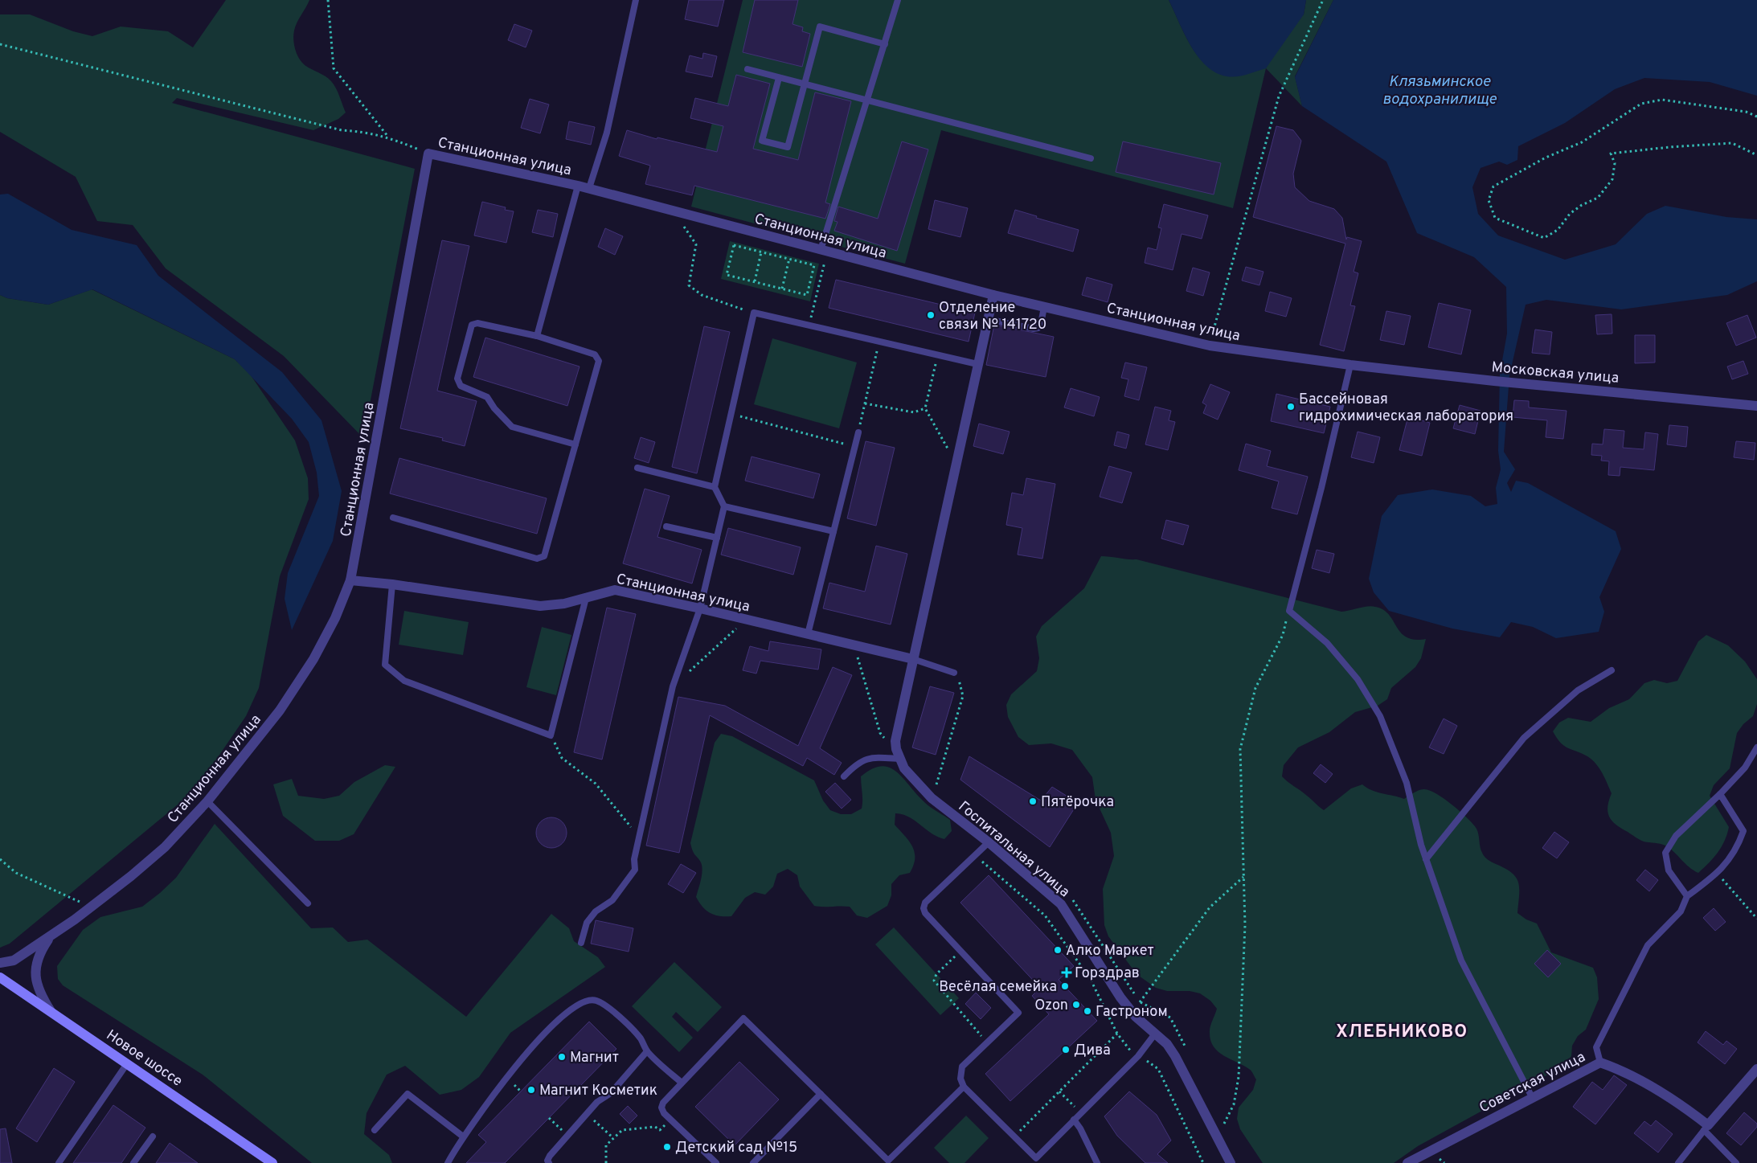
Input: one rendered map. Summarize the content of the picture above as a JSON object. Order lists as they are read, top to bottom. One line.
{"streets":{"street":["Станционная улица","Московская улица","Госпитальная улица","Новое шоссе","Советская улица"]},"crossings":[["Станционная улица","Московская улица"],["Станционная улица","Госпитальная улица"]],"districts":["ХЛЕБНИКОВО"],"water":["Клязьминское водохранилище"],"places":{"other":["Отделение связи № 141720","Бассейновая гидрохимическая лаборатория","Пятёрочка","Алко Маркет","Весёлая семейка","Ozon","Гастроном","Дива","Магнит","Магнит Косметик","Детский сад №15"],"health":["Горздрав"]}}
